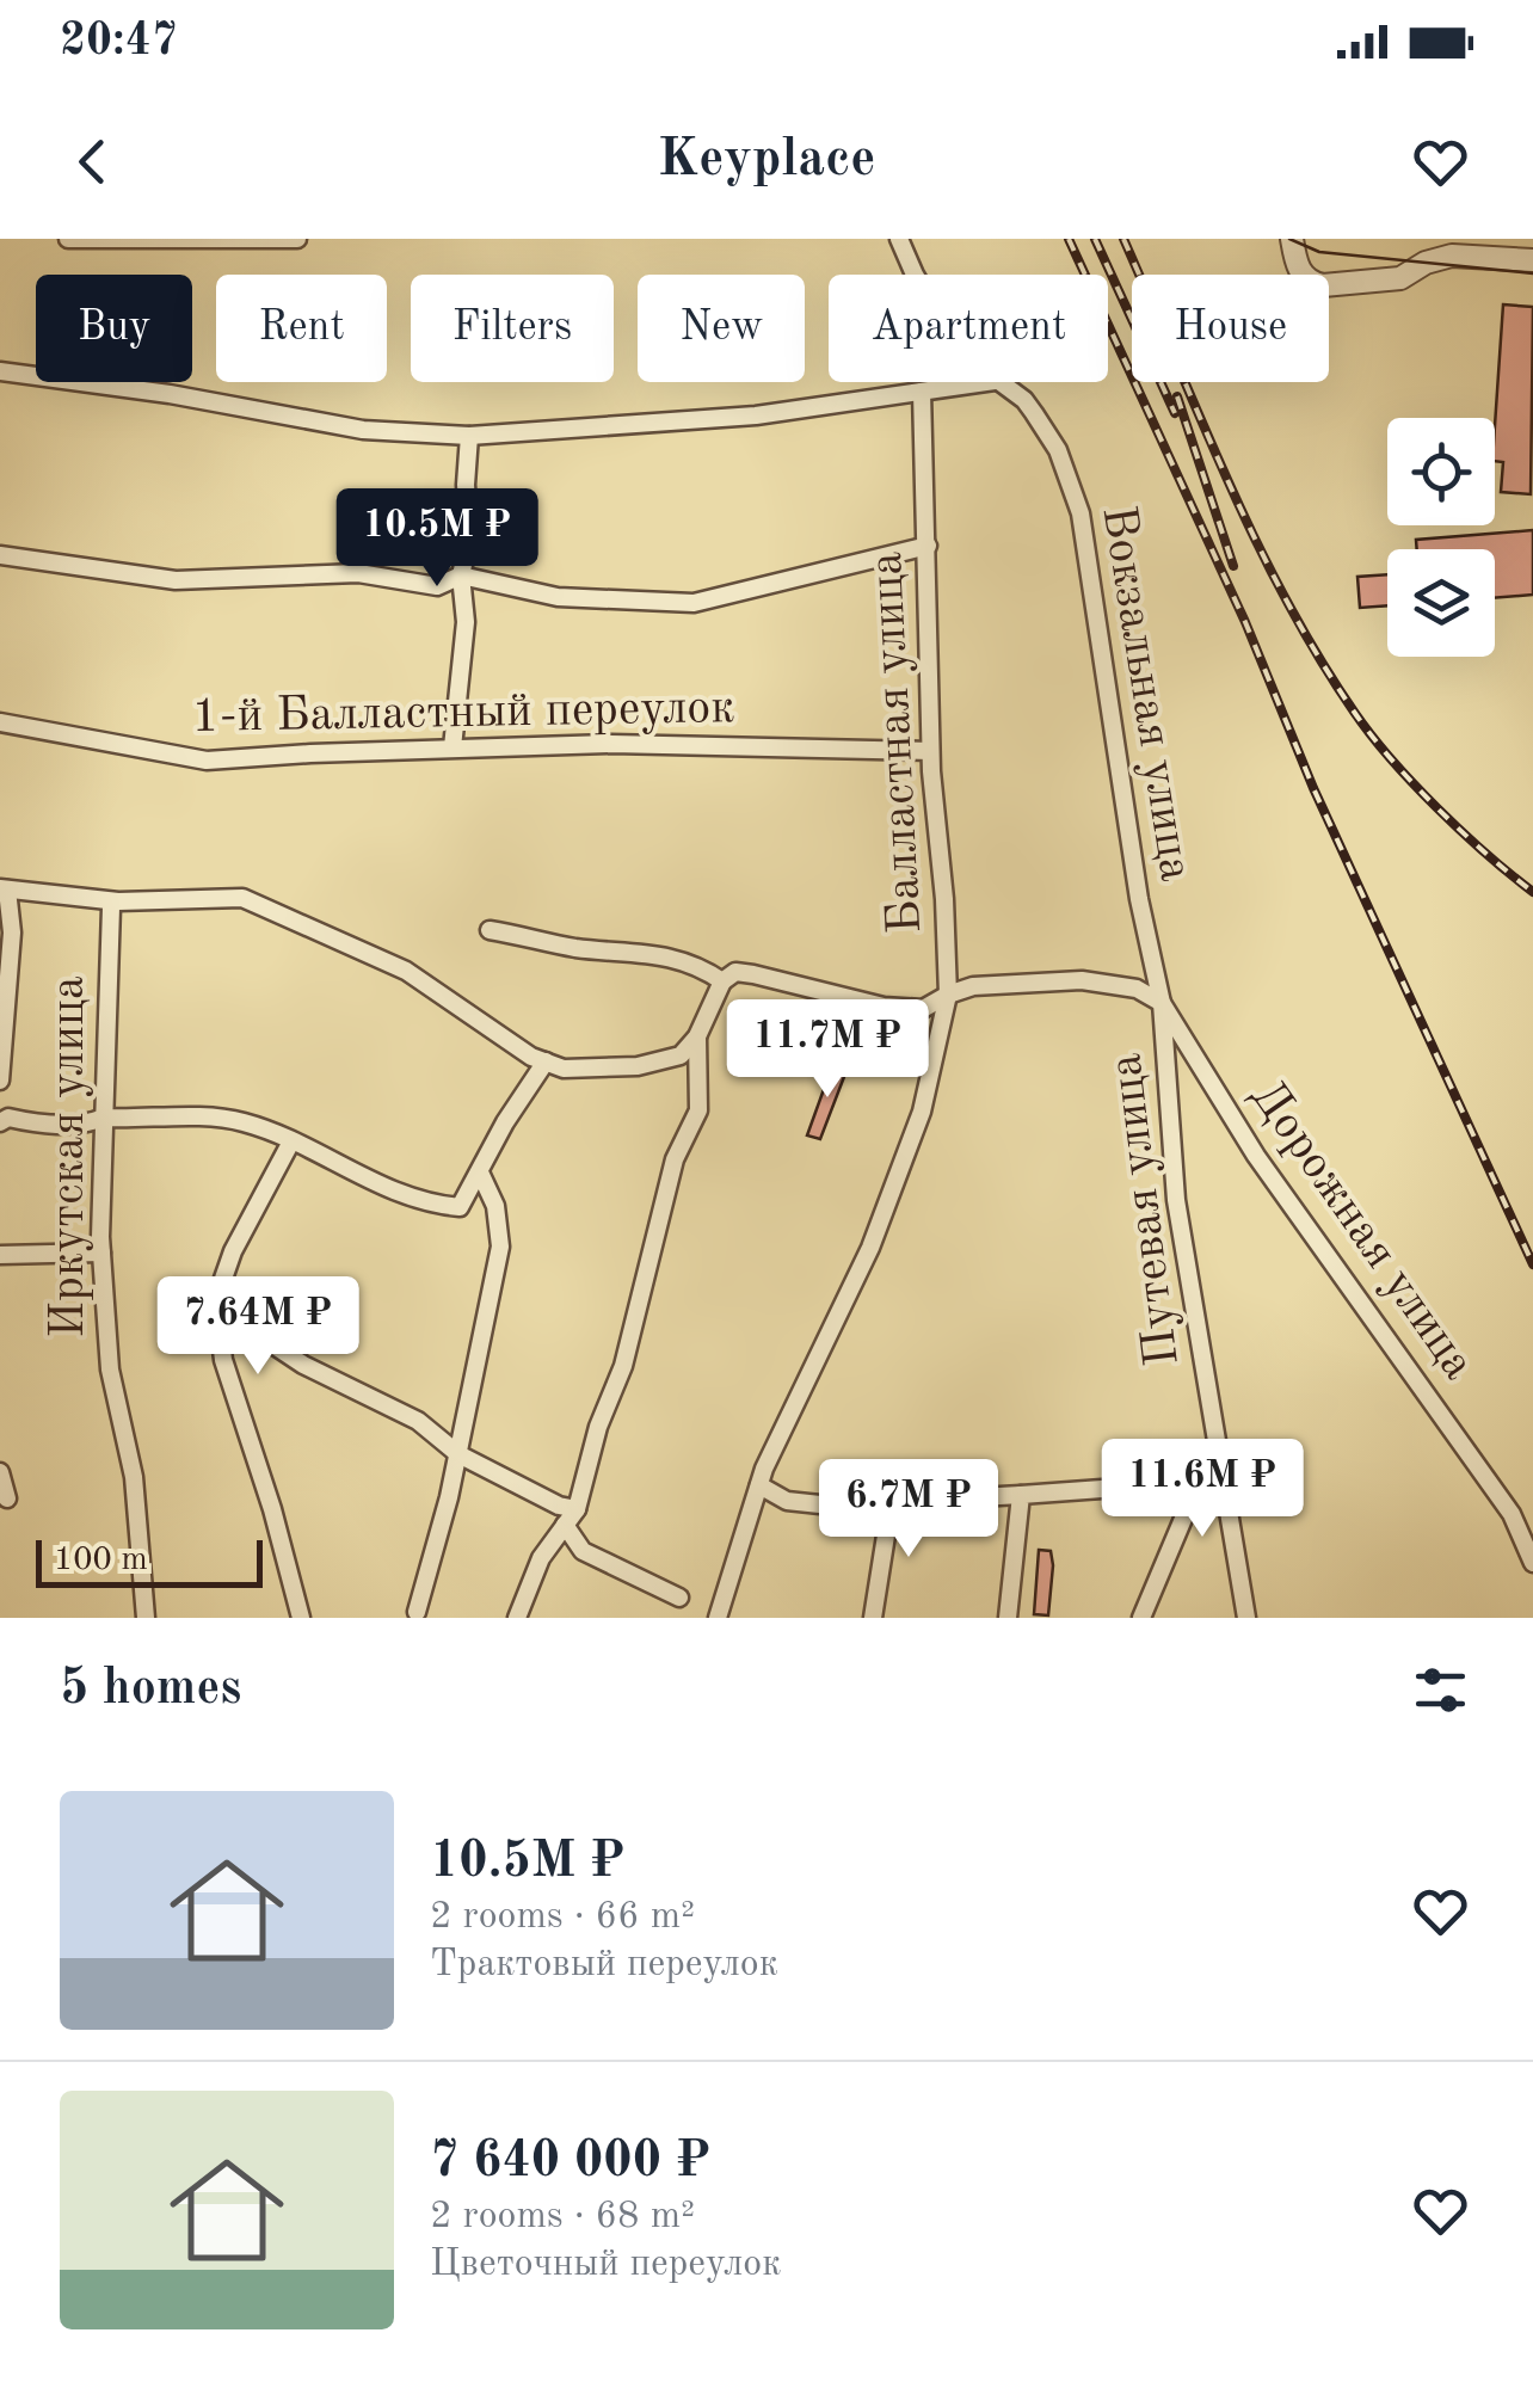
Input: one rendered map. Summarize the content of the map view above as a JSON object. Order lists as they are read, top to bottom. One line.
{"streets":{"street":["Вокзальная улица","1-й Балластный переулок","Балластная улица","Иркутская улица","Путевая улица","Дорожная улица"]},"crossings":[["Вокзальная улица","Путевая улица"],["Вокзальная улица","Дорожная улица"],["1-й Балластный переулок","Балластная улица"],["Путевая улица","Дорожная улица"]],"scale_bar":"100 m","page":{"status":"20:47","header":"Keyplace","chip":["Buy","Rent","Filters","New","Apartment","House"],"price":["10.5M ₽","11.7M ₽","7.64M ₽","11.6M ₽","6.7M ₽"],"scale":"100 m","heading":"5 homes","list":[{"name":"10.5M ₽","note":"2 rooms · 66 m² · Трактовый переулок"},{"name":"7 640 000 ₽","note":"2 rooms · 68 m² · Цветочный переулок"}]}}
